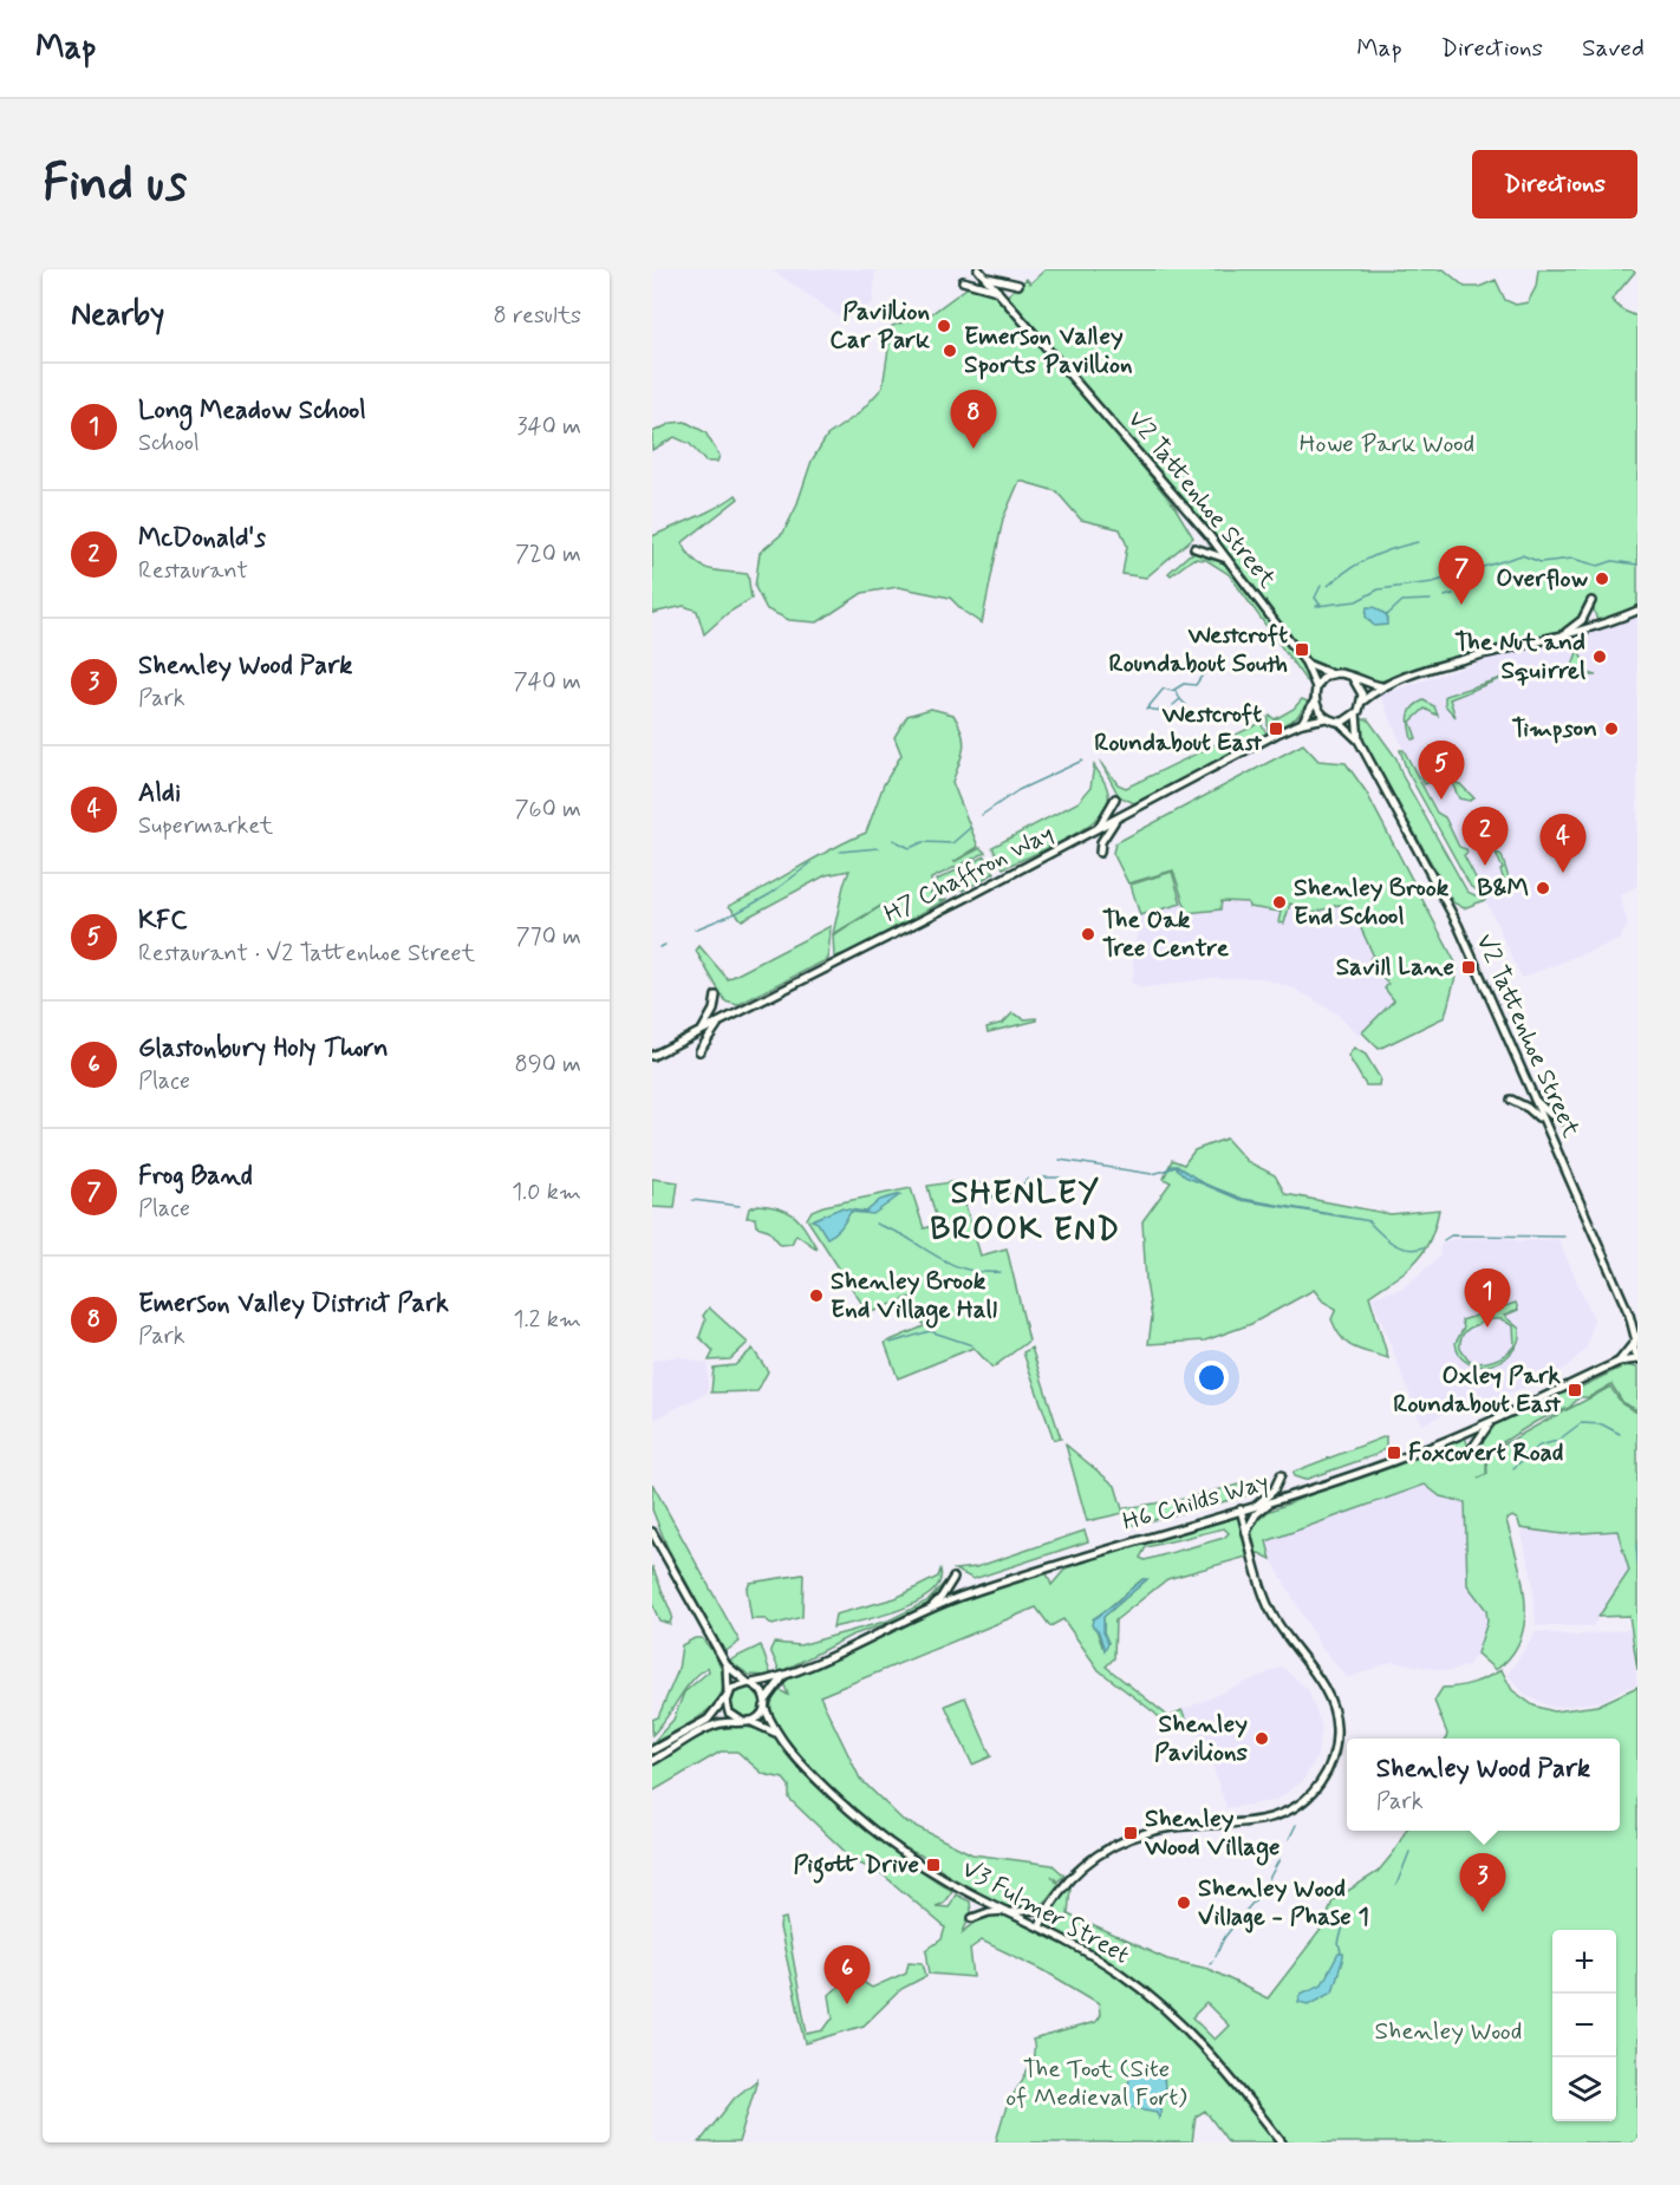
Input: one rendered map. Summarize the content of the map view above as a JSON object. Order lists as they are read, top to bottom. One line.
{"streets":{"street":["V2 Tattenhoe Street","H7 Chaffron Way","H6 Childs Way","V3 Fulmer Street"]},"crossings":[["V2 Tattenhoe Street","H7 Chaffron Way"],["V2 Tattenhoe Street","H6 Childs Way"],["H6 Childs Way","V3 Fulmer Street"]],"districts":["SHENLEY BROOK END"],"parks":["Howe Park Wood","Shenley Wood","The Toot (Site of Medieval Fort)"],"places":{"other":["Pavillion Car Park","Emerson Valley Sports Pavillion","Overflow","The Nut and Squirrel","Timpson","B&M","Shenley Brook End School","The Oak Tree Centre","Shenley Brook End Village Hall","Shenley Pavilions","Shenley Wood Village - Phase 1"],"transit":["Westcroft Roundabout South","Westcroft Roundabout East","Savill Lane","Oxley Park Roundabout East","Foxcovert Road","Shenley Wood Village","Pigott Drive"]},"page":{"header":"Map","nav":["Map","Directions","Saved"],"buttons":"Directions","title":"Find us","heading":["Nearby","8 results"],"list":[{"mark":"1","name":"Long Meadow School","note":"School","value":"340 m"},{"mark":"2","name":"McDonald's","note":"Restaurant","value":"720 m"},{"mark":"3","name":"Shenley Wood Park","note":"Park","value":"740 m"},{"mark":"4","name":"Aldi","note":"Supermarket","value":"760 m"},{"mark":"5","name":"KFC","note":"Restaurant · V2 Tattenhoe Street","value":"770 m"},{"mark":"6","name":"Glastonbury Holy Thorn","note":"Place","value":"890 m"},{"mark":"7","name":"Frog Band","note":"Place","value":"1.0 km"},{"mark":"8","name":"Emerson Valley District Park","note":"Park","value":"1.2 km"}],"pins":["8","7","5","2","4","1","3","6"],"popup":["Shenley Wood Park","Park"],"map_buttons":["+","−"]}}
